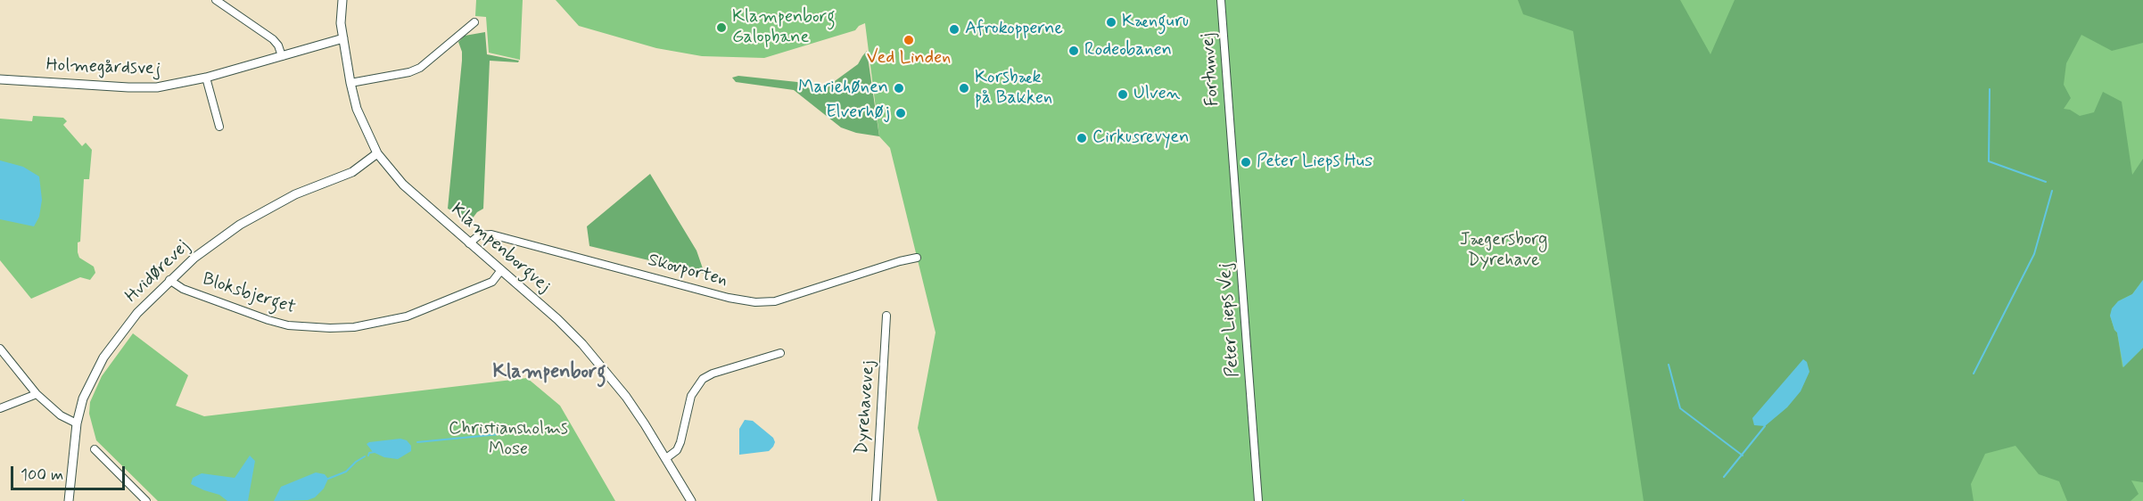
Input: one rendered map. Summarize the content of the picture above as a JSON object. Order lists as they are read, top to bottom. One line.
{"streets":{"street":["Holmegårdsvej","Fortunvej","Klampenborgvej","Skovporten","Hvidørevej","Bloksbjerget","Peter Lieps Vej","Dyrehavevej"]},"crossings":[["Holmegårdsvej","Klampenborgvej"],["Fortunvej","Peter Lieps Vej"],["Klampenborgvej","Skovporten"],["Klampenborgvej","Hvidørevej"],["Klampenborgvej","Bloksbjerget"],["Hvidørevej","Bloksbjerget"]],"districts":["Klampenborg"],"parks":["Jægersborg Dyrehave","Christiansholms Mose"],"places":["Kænguru","Klampenborg Galopbane","Afrokopperne","Ved Linden","Rodeobanen","Mariehønen","Korsbæk på Bakken","Ulven","Elverhøj","Cirkusrevyen","Peter Lieps Hus"],"scale_bar":"100 m"}
